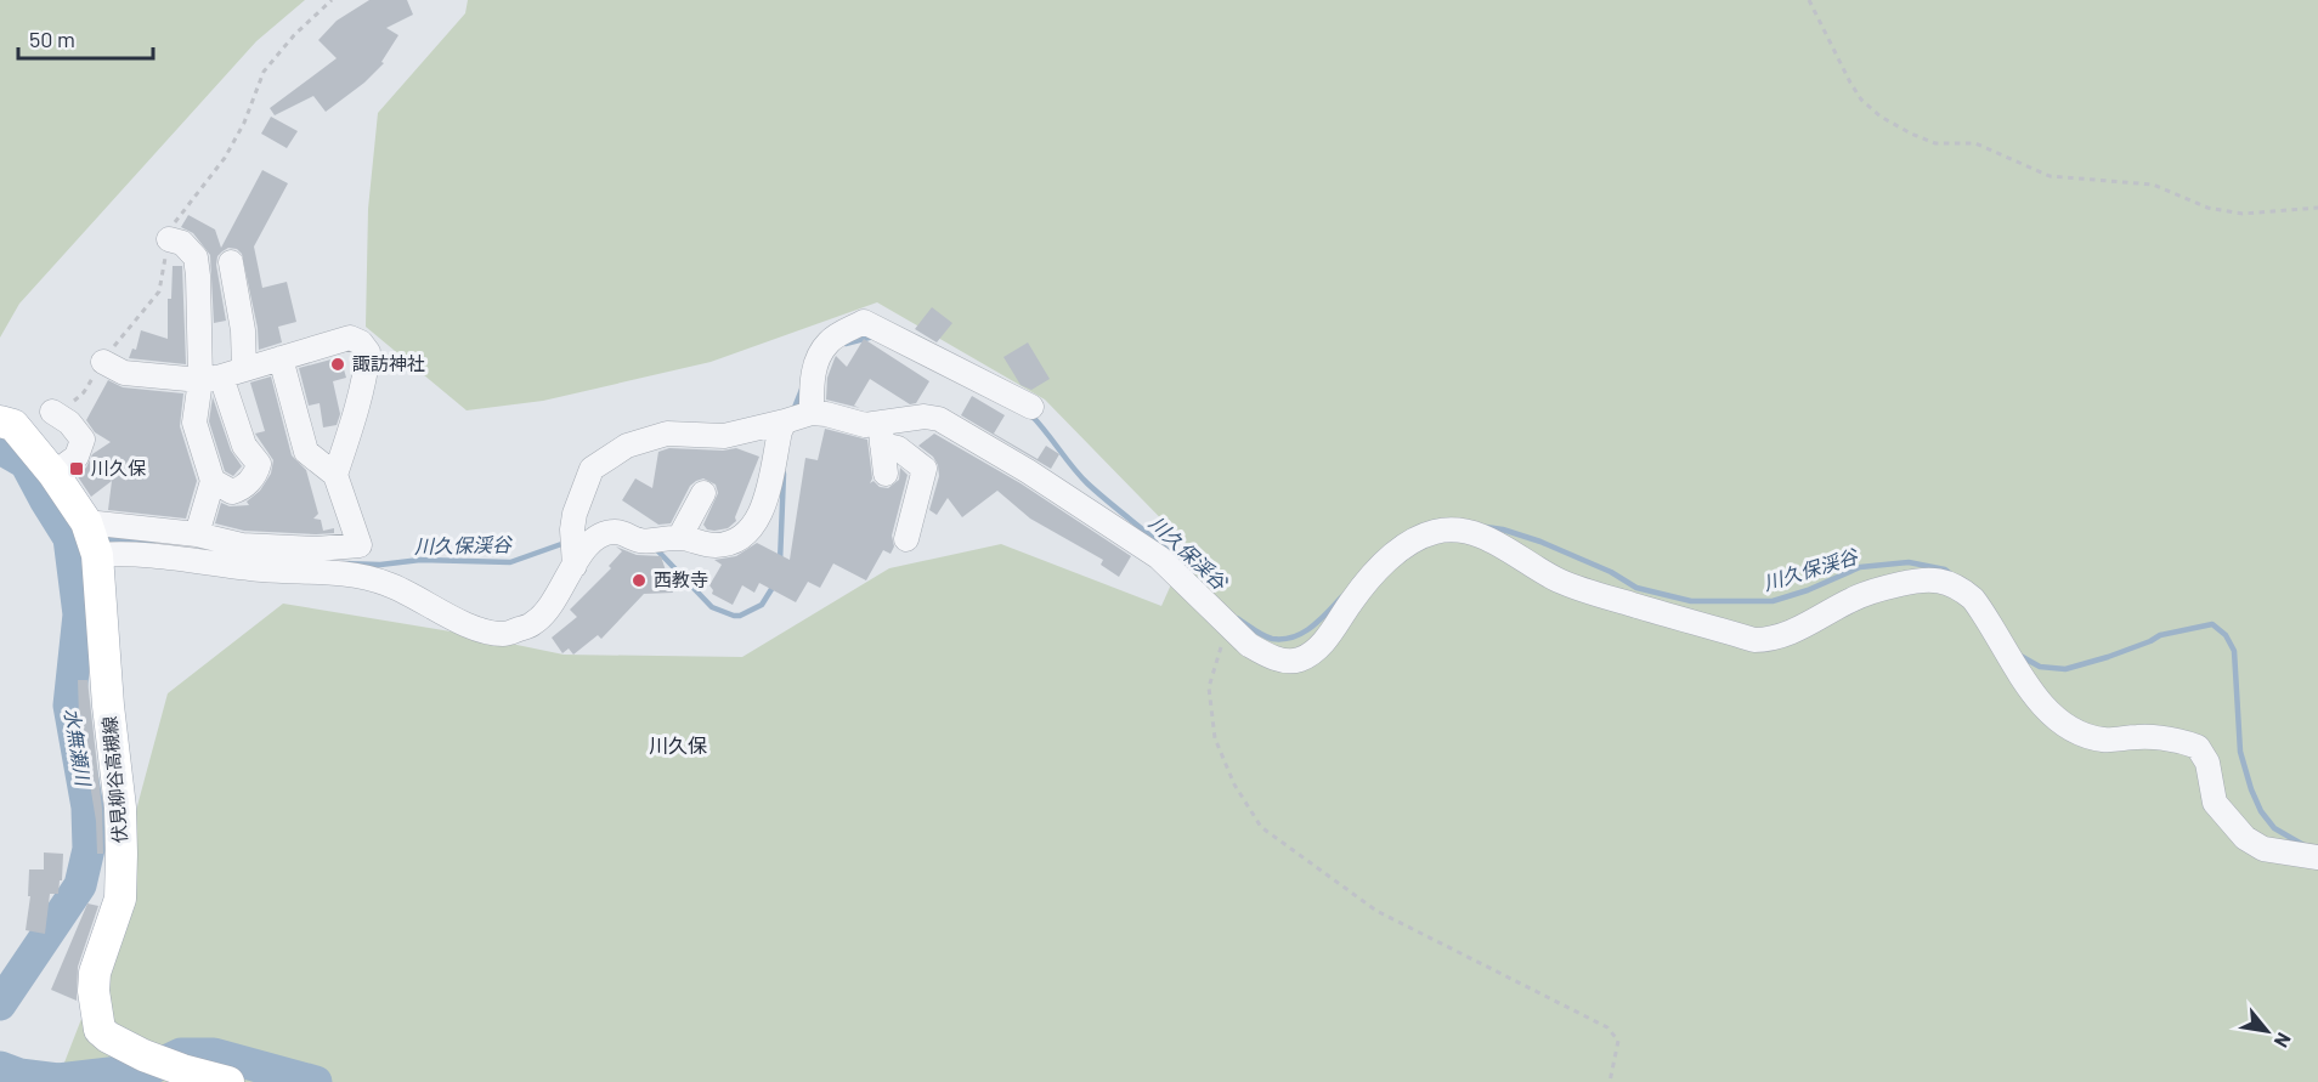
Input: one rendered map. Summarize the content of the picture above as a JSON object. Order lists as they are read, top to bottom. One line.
{"streets":{"main road":["伏見柳谷高槻線"]},"districts":["川久保"],"water":["川久保渓谷","水無瀬川"],"places":{"other":["諏訪神社","西教寺"],"transit":["川久保"]},"scale_bar":"50 m","north":"bottom right"}
